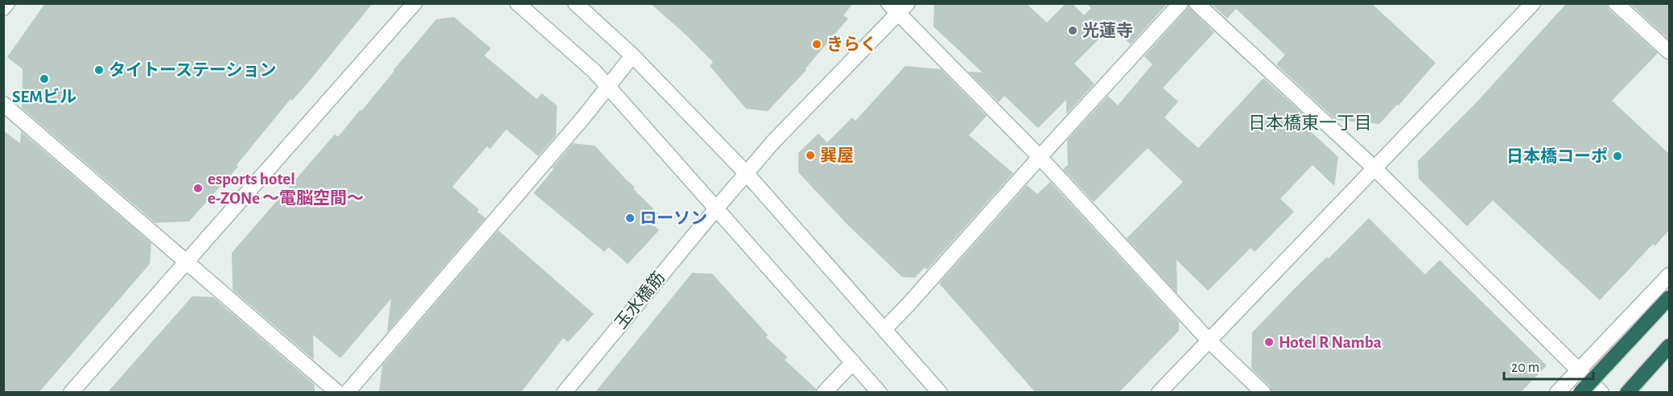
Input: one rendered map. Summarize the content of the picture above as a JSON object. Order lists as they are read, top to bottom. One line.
{"streets":{"street":["玉水橋筋"]},"districts":["日本橋東一丁目"],"places":["光蓮寺","きらく","タイトーステーション","SEMビル","巽屋","日本橋コーポ","esports hotel e-ZONe ～電脳空間～","ローソン","Hotel R Namba"],"scale_bar":"20 m"}
